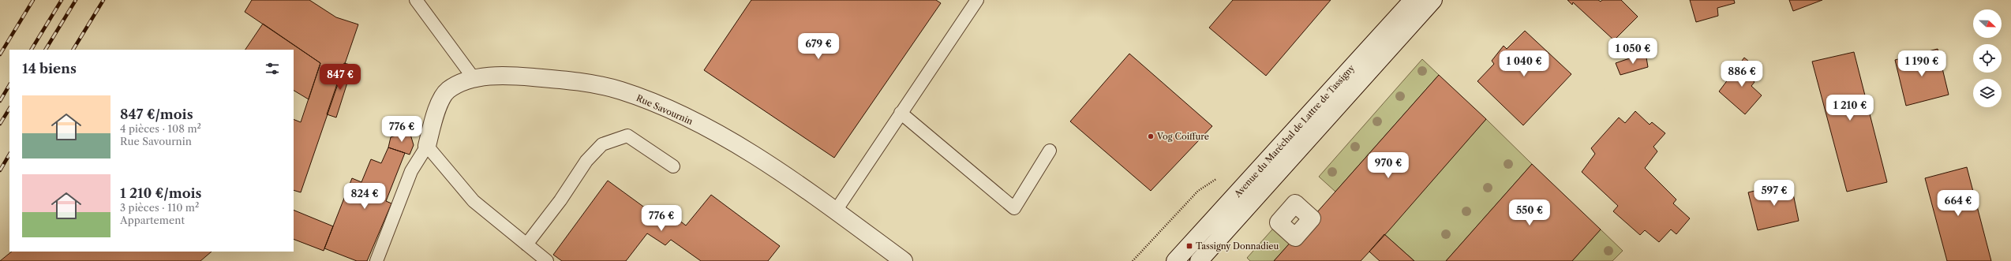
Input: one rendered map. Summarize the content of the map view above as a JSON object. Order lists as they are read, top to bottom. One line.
{"streets":{"main road":["Rue Savournin","Avenue du Maréchal de Lattre de Tassigny"]},"places":{"other":["Vog Coiffure"],"transit":["Tassigny Donnadieu"]},"north":"right","page":{"price":["679 €","1 050 €","1 040 €","1 190 €","886 €","847 €","1 210 €","776 €","970 €","597 €","824 €","664 €","550 €","776 €"],"heading":"14 biens","list":[{"name":"847 €/mois","note":"4 pièces · 108 m² · Rue Savournin"},{"name":"1 210 €/mois","note":"3 pièces · 110 m² · Appartement"}]}}
